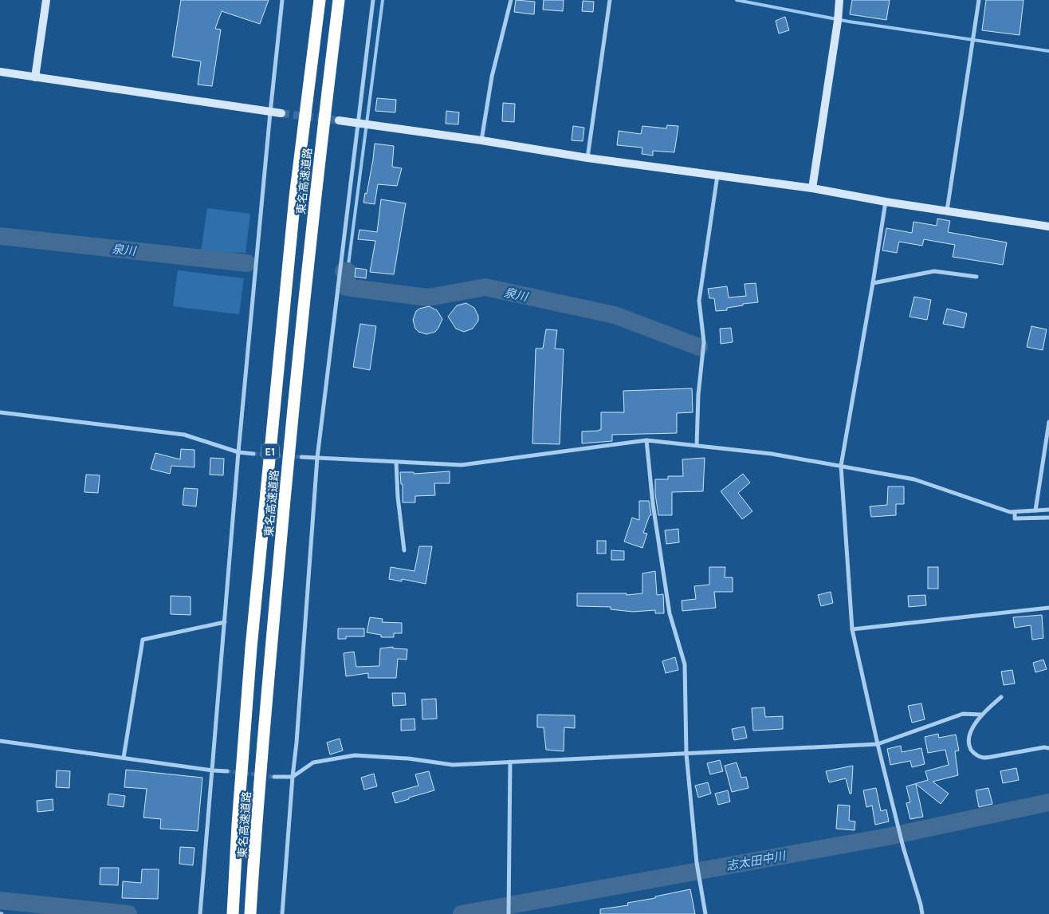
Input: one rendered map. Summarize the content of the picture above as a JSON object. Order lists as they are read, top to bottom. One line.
{"streets":{"highway":["東名高速道路","E1"]},"water":["泉川","志太田中川"]}
